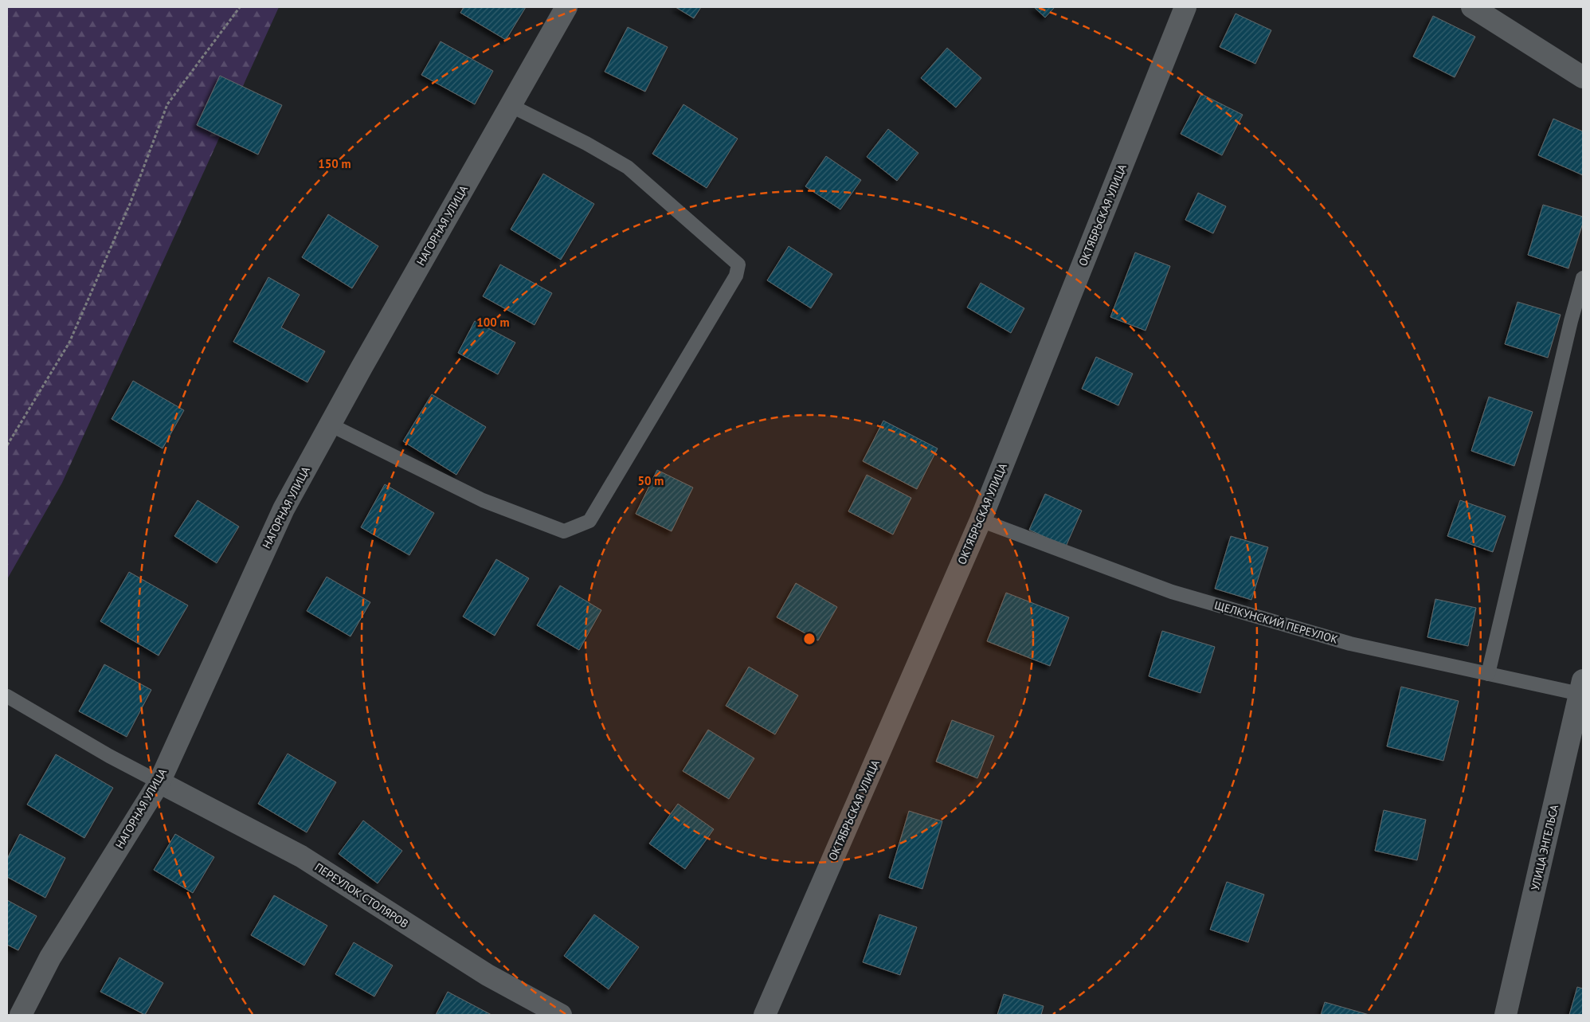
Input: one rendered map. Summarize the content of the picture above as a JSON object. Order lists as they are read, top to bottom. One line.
{"streets":{"street":["ОКТЯБРЬСКАЯ УЛИЦА","НАГОРНАЯ УЛИЦА","УЛИЦА ЭНГЕЛЬСА","ПЕРЕУЛОК СТОЛЯРОВ"],"lane":["ЩЕЛКУНСКИЙ ПЕРЕУЛОК"]},"crossings":[["ОКТЯБРЬСКАЯ УЛИЦА","ЩЕЛКУНСКИЙ ПЕРЕУЛОК"],["НАГОРНАЯ УЛИЦА","ПЕРЕУЛОК СТОЛЯРОВ"],["ЩЕЛКУНСКИЙ ПЕРЕУЛОК","УЛИЦА ЭНГЕЛЬСА"]],"rings":["150 m","100 m","50 m"]}
